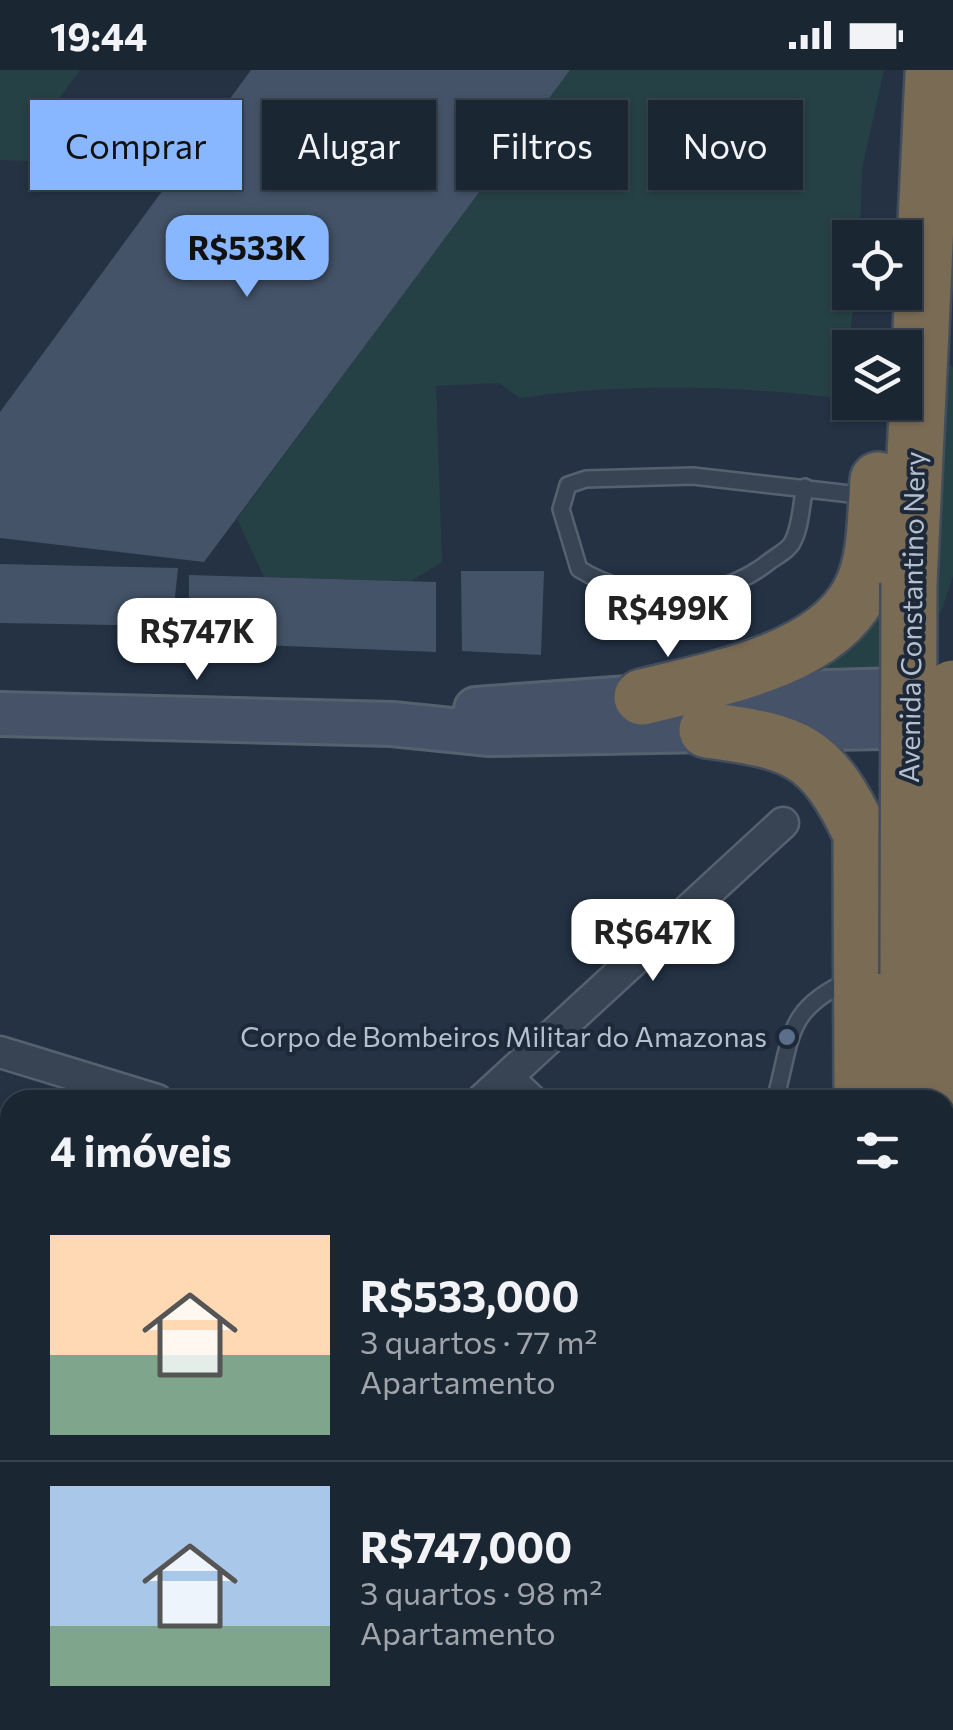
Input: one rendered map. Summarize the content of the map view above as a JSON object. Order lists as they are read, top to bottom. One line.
{"streets":{"highway":["Avenida Constantino Nery"]},"places":["Corpo de Bombeiros Militar do Amazonas"],"page":{"status":"19:44","chip":["Comprar","Alugar","Filtros","Novo"],"price":["R$533K","R$499K","R$747K","R$647K"],"heading":"4 imóveis","list":[{"name":"R$533,000","note":"3 quartos · 77 m² · Apartamento"},{"name":"R$747,000","note":"3 quartos · 98 m² · Apartamento"}]}}
